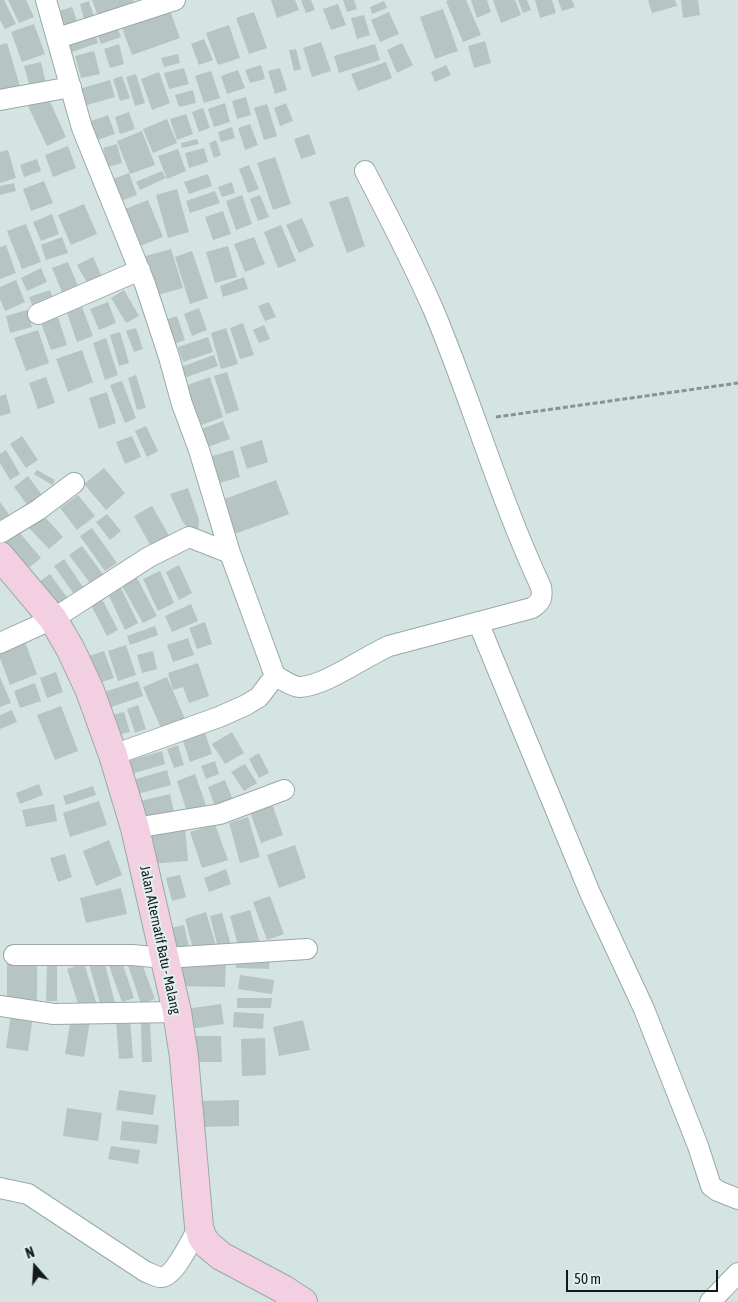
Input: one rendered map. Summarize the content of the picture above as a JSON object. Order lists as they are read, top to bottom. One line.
{"streets":{"street":["Jalan Alternatif Batu - Malang"]},"scale_bar":"50 m","north":"top"}
